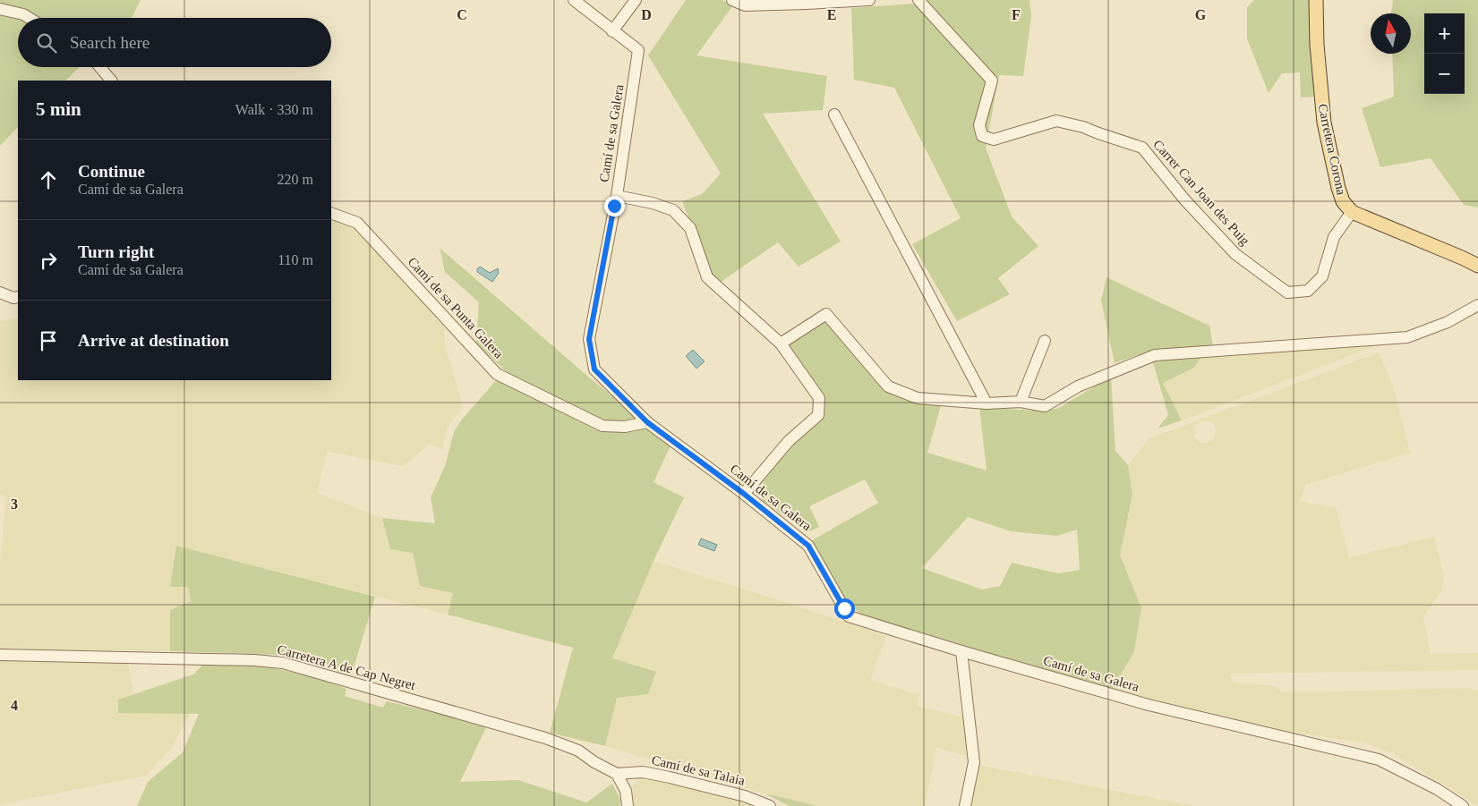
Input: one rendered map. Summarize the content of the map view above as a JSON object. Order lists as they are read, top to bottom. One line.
{"streets":{"main road":["Carretera Corona"],"street":["Camí de sa Galera","Carrer Can Joan des Puig","Camí de sa Punta Galera","Carretera A de Cap Negret","Camí de sa Talaia"]},"crossings":[["Camí de sa Galera","Camí de sa Punta Galera"],["Carretera Corona","Carrer Can Joan des Puig"],["Carretera A de Cap Negret","Camí de sa Talaia"]],"north":"top","page":{"map_buttons":["+","−"],"search":"Search here","heading":["5 min","Walk · 330 m"],"list":[["Continue","Camí de sa Galera","220 m"],["Turn right","Camí de sa Galera","110 m"],"Arrive at destination"]},"grid":{"columns":["C","D","E","F","G"],"rows":["3","4"]}}
